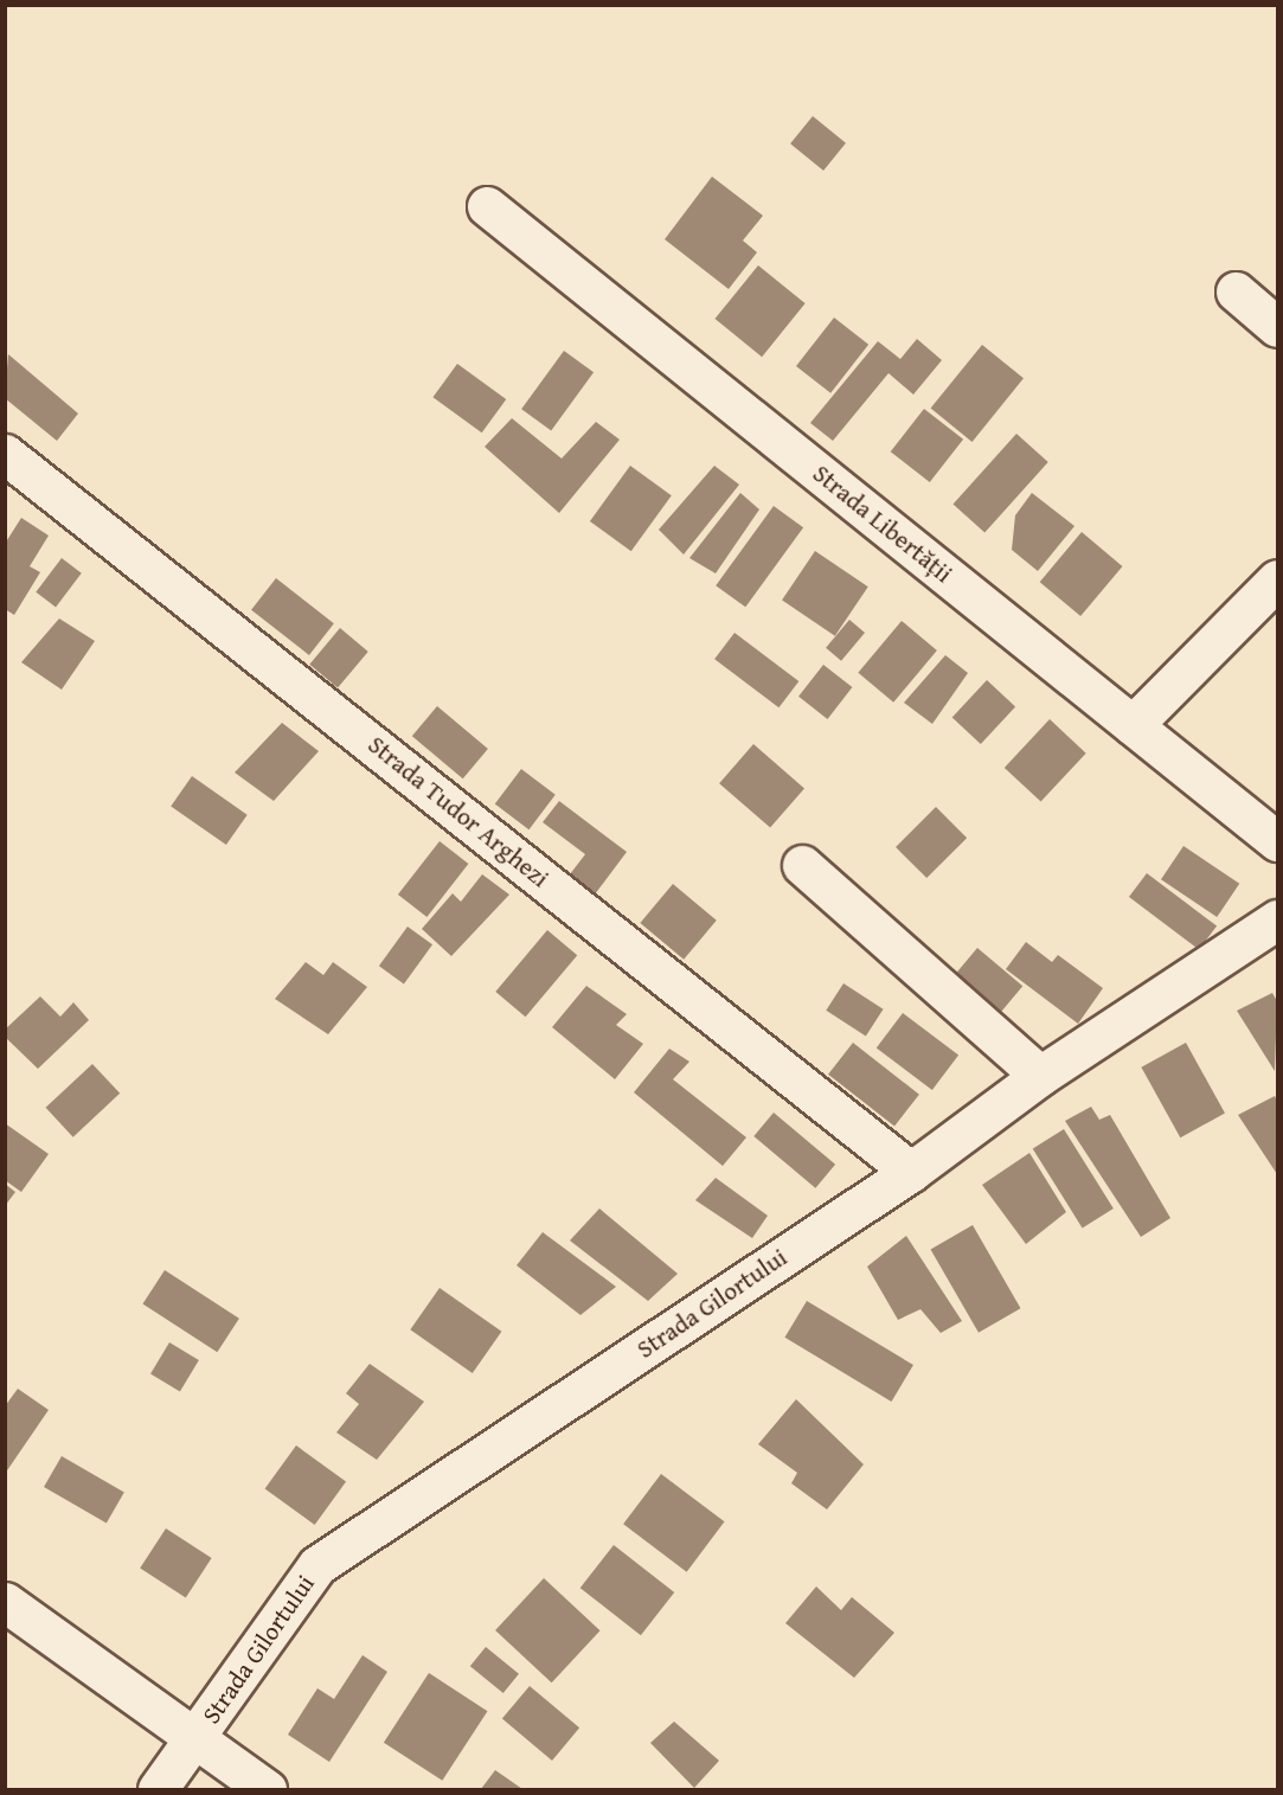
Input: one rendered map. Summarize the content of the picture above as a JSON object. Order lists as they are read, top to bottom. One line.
{"streets":{"street":["Strada Libertății","Strada Tudor Arghezi","Strada Gilortului"]},"crossings":[["Strada Tudor Arghezi","Strada Gilortului"]]}
